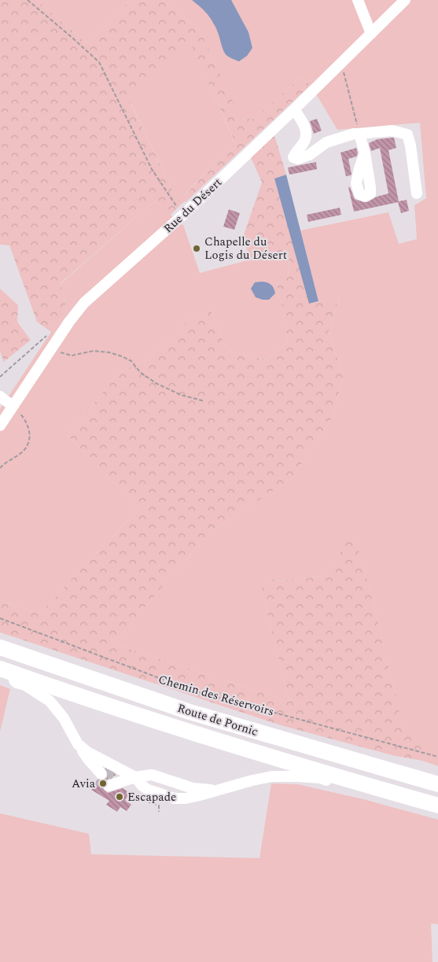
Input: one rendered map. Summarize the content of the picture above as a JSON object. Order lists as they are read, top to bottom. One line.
{"streets":{"highway":["Route de Pornic"],"street":["Rue du Désert"],"path":["Chemin des Réservoirs"]},"places":["Chapelle du Logis du Désert","Avia","Escapade"]}
